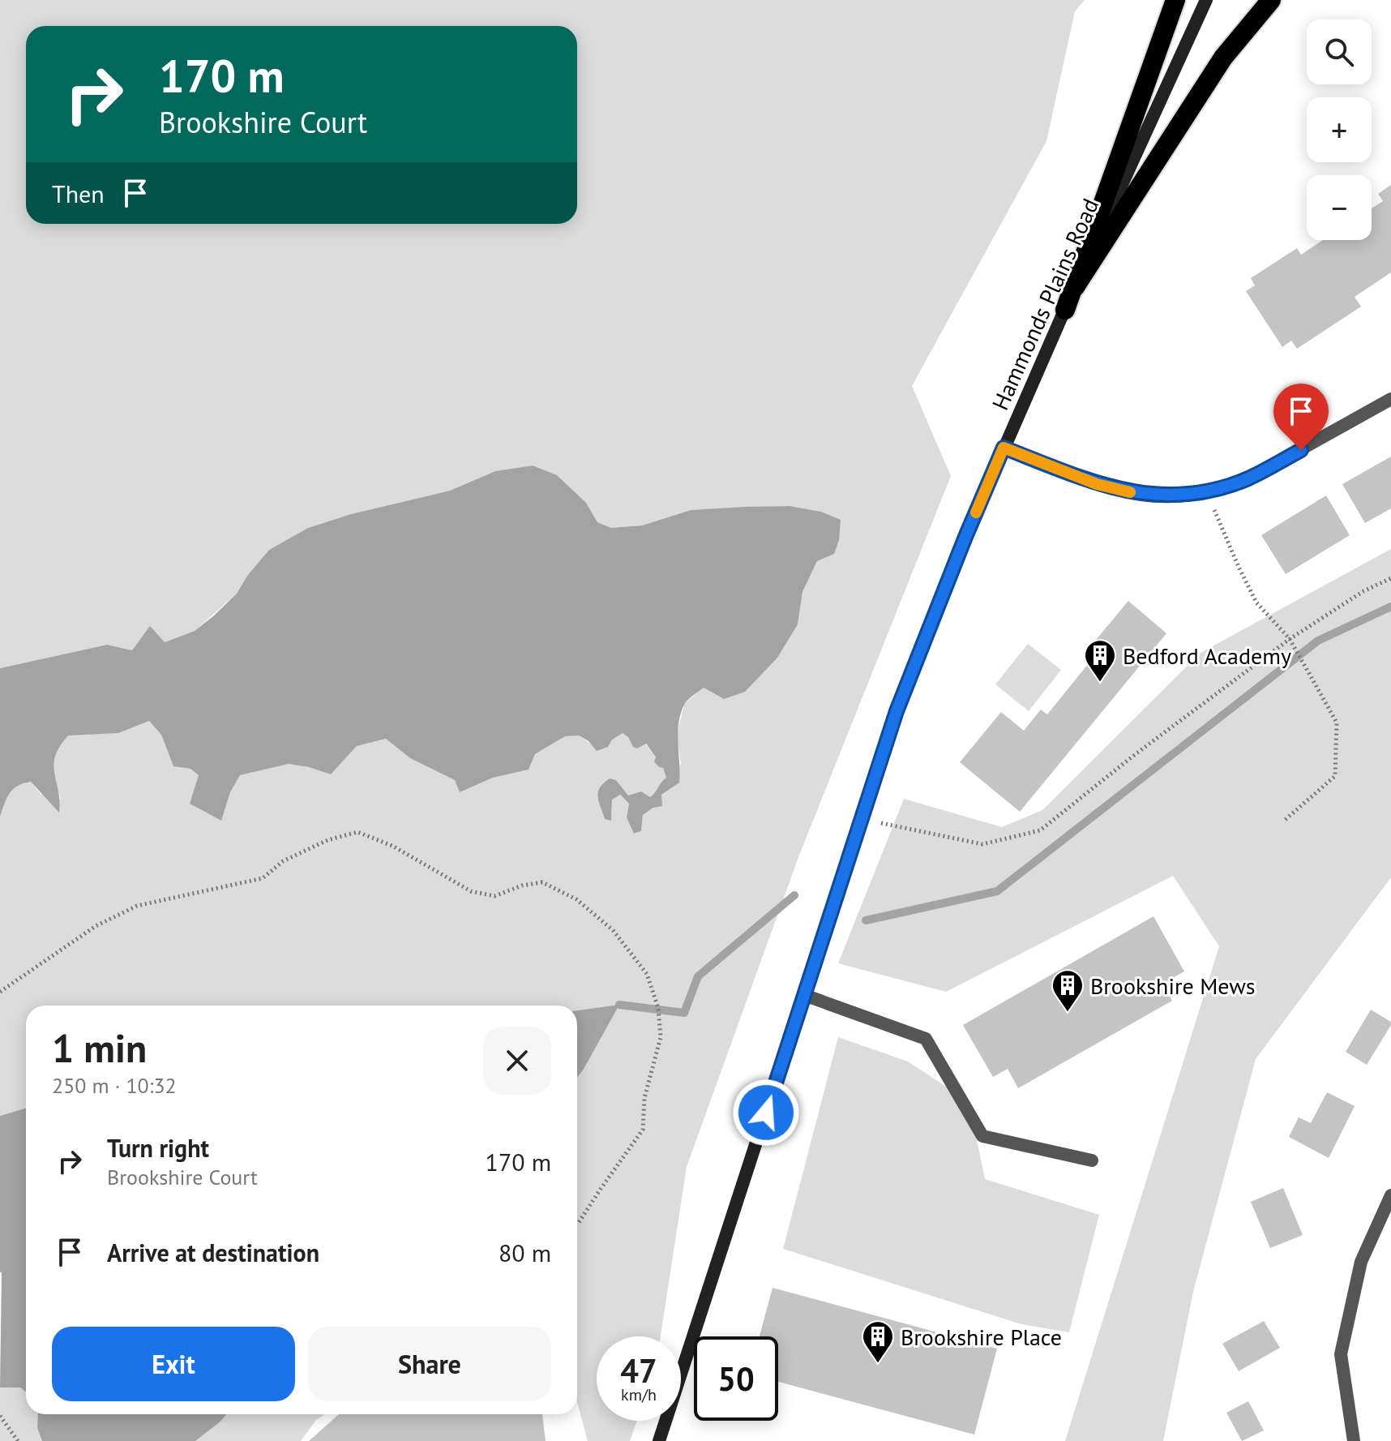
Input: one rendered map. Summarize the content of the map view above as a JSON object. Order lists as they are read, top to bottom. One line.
{"streets":{"main road":["Hammonds Plains Road"]},"places":{"building":["Bedford Academy","Brookshire Mews","Brookshire Place"]},"page":{"map_buttons":["+","−"],"turn":["170 m","Brookshire Court"],"then":"Then","heading":["1 min","250 m · 10:32"],"list":[{"name":"Turn right","note":"Brookshire Court","value":"170 m"},{"name":"Arrive at destination","value":"80 m"}],"buttons":["Exit","Share"],"speed":"47 km/h","limit":"50"}}
